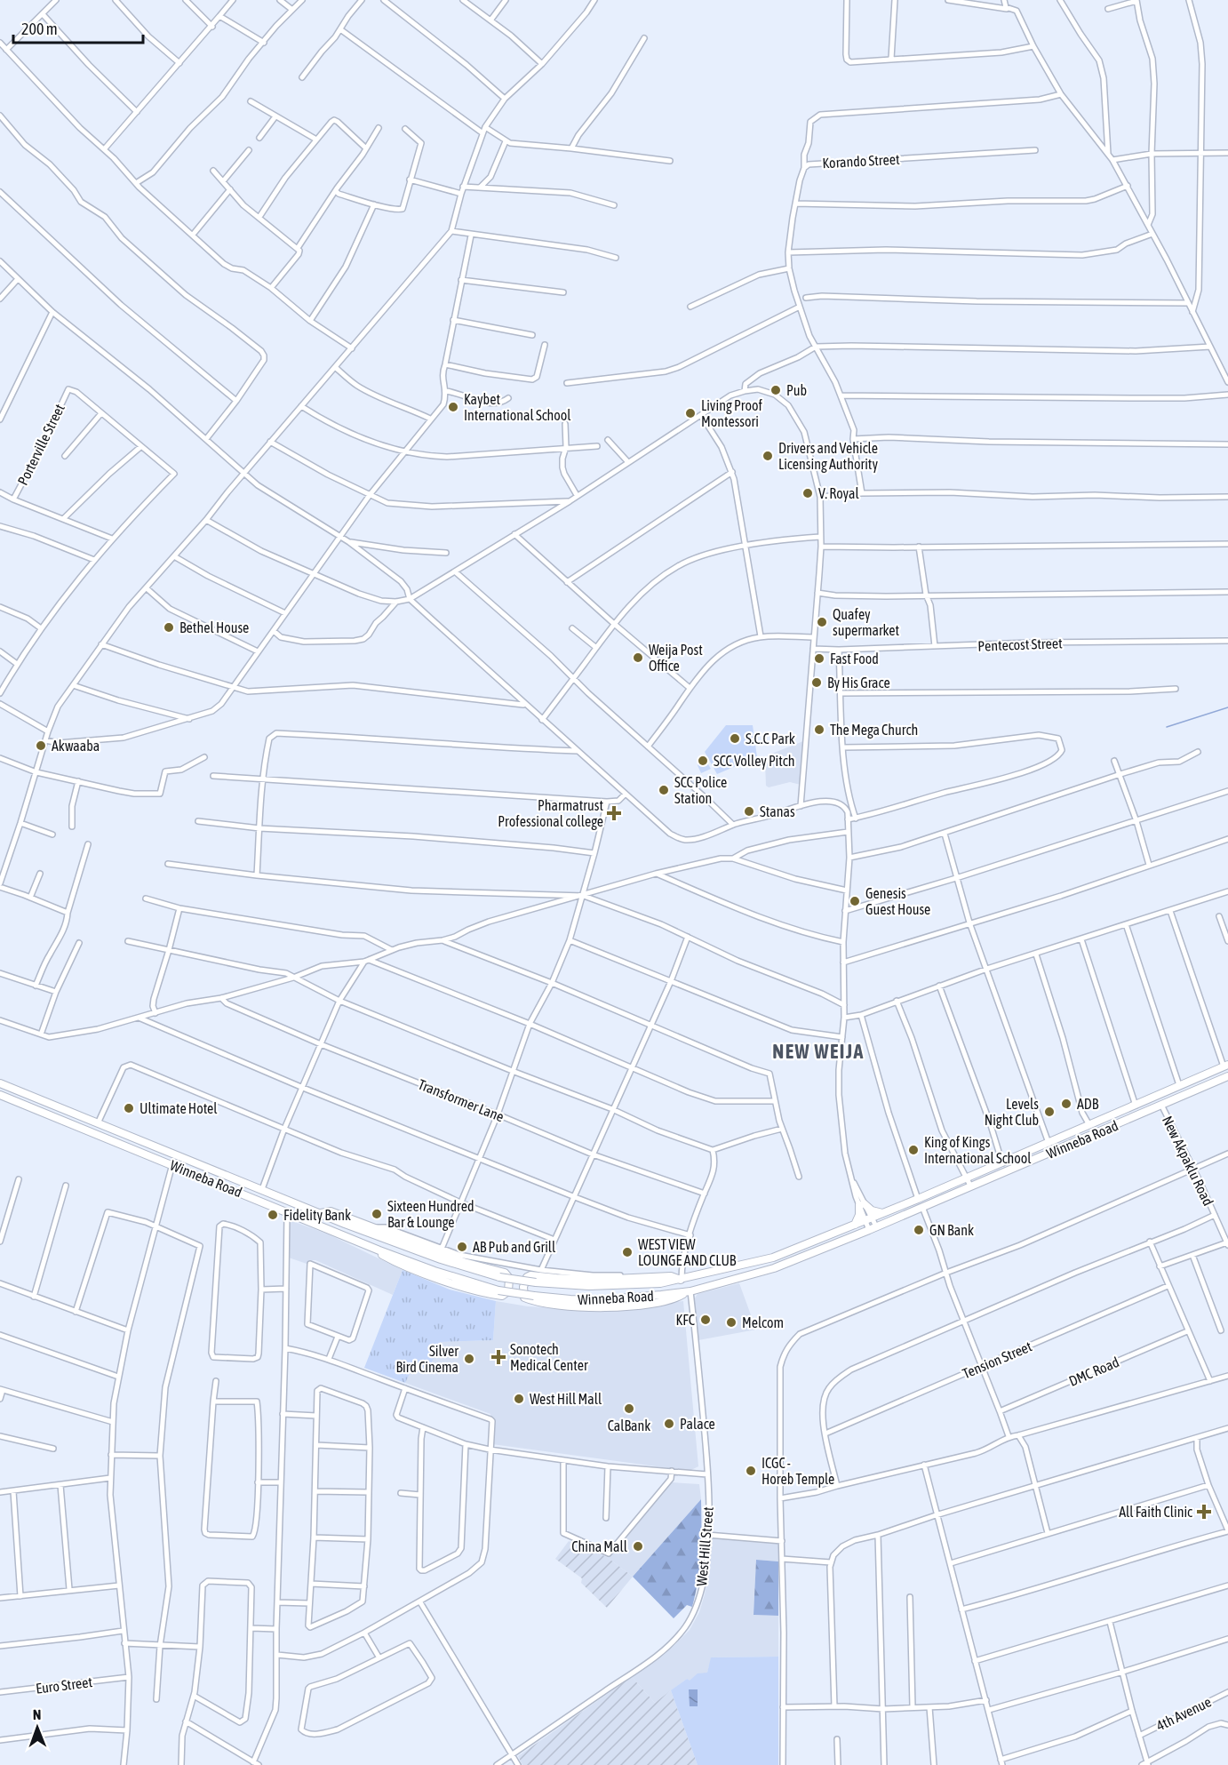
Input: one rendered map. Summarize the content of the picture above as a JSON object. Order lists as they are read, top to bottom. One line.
{"streets":{"highway":["Winneba Road"],"street":["Korando Street","Porterville Street","Pentecost Street","Transformer Lane","New Akpaklu Road","Tension Street","DMC Road","West Hill Street","Euro Street","4th Avenue"]},"crossings":[["Winneba Road","New Akpaklu Road"],["Winneba Road","West Hill Street"]],"districts":["NEW WEIJA"],"places":{"other":["Pub","Kaybet International School","Living Proof Montessori","Drivers and Vehicle Licensing Authority","V. Royal","Quafey supermarket","Bethel House","Weija Post Office","Fast Food","By His Grace","The Mega Church","S.C.C Park","Akwaaba","SCC Volley Pitch","SCC Police Station","Stanas","Genesis Guest House","ADB","Ultimate Hotel","Levels Night Club","King of Kings International School","Sixteen Hundred Bar & Lounge","Fidelity Bank","GN Bank","AB Pub and Grill","WEST VIEW LOUNGE AND CLUB","KFC","Melcom","Silver Bird Cinema","West Hill Mall","CalBank","Palace","ICGC - Horeb Temple","China Mall"],"health":["Pharmatrust Professional college","Sonotech Medical Center","All Faith Clinic"]},"scale_bar":"200 m","north":"top"}
